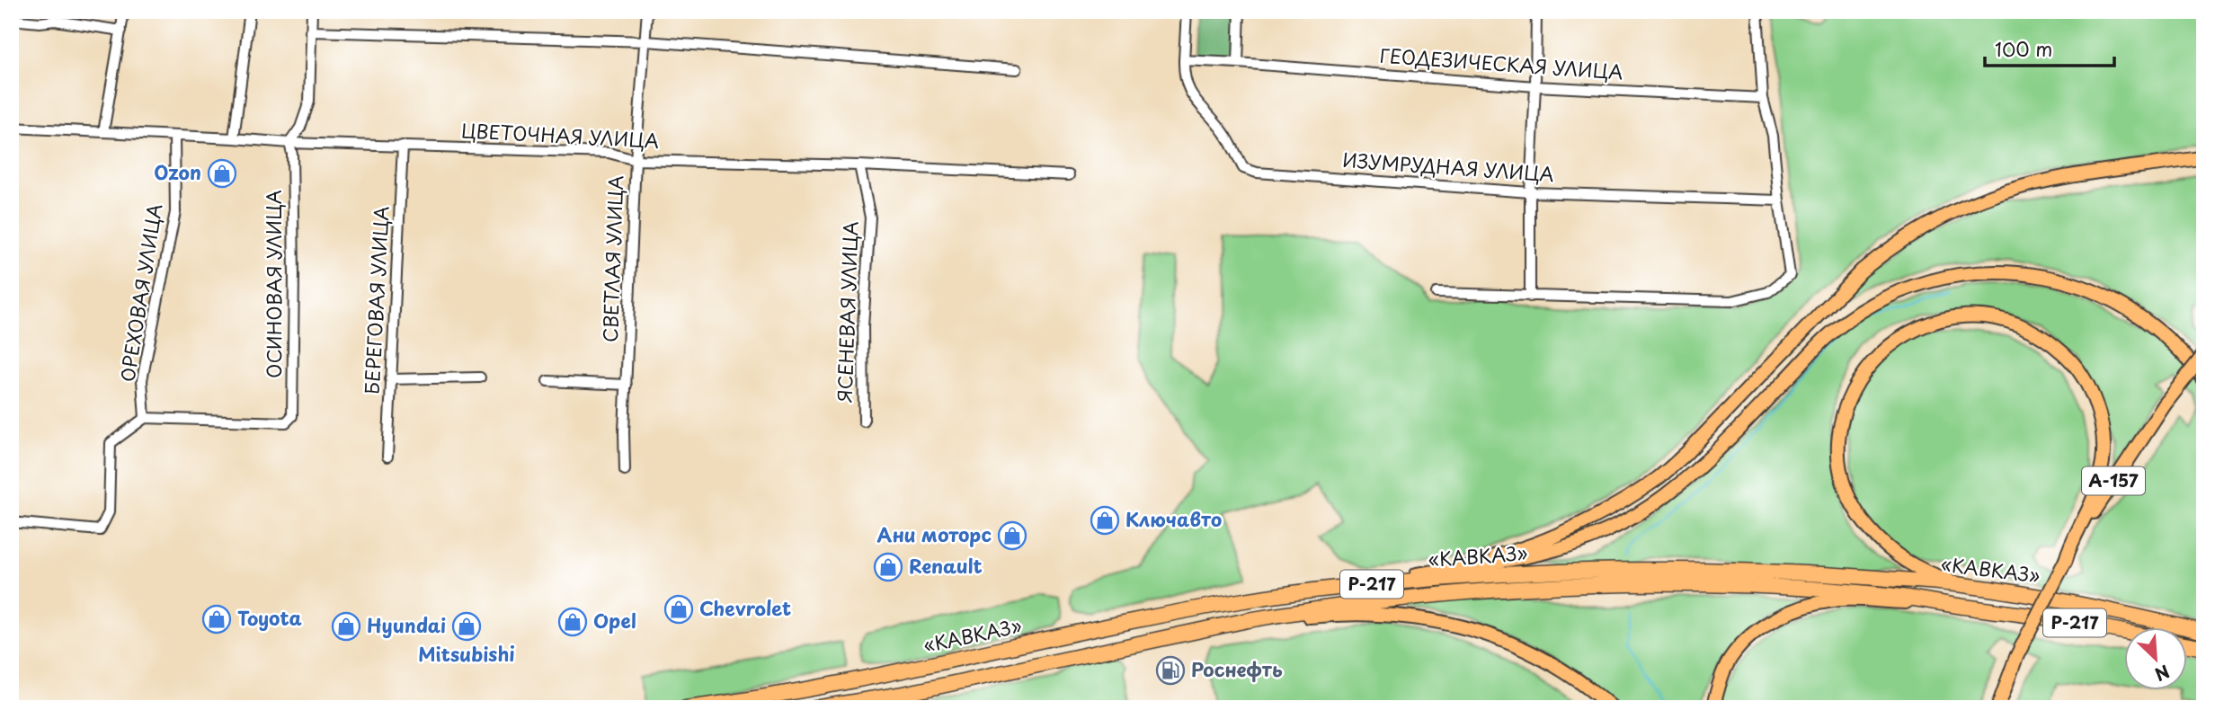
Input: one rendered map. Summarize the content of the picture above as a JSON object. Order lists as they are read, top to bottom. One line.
{"streets":{"highway":["«КАВКАЗ»","Р-217"],"main road":["А-157"],"street":["ГЕОДЕЗИЧЕСКАЯ УЛИЦА","ЦВЕТОЧНАЯ УЛИЦА","ИЗУМРУДНАЯ УЛИЦА","СВЕТЛАЯ УЛИЦА","ОСИНОВАЯ УЛИЦА","ОРЕХОВАЯ УЛИЦА","БЕРЕГОВАЯ УЛИЦА","ЯСЕНЕВАЯ УЛИЦА"]},"crossings":[["ГЕОДЕЗИЧЕСКАЯ УЛИЦА","ИЗУМРУДНАЯ УЛИЦА"],["ЦВЕТОЧНАЯ УЛИЦА","СВЕТЛАЯ УЛИЦА"],["ЦВЕТОЧНАЯ УЛИЦА","ОСИНОВАЯ УЛИЦА"],["ЦВЕТОЧНАЯ УЛИЦА","ОРЕХОВАЯ УЛИЦА"],["ЦВЕТОЧНАЯ УЛИЦА","БЕРЕГОВАЯ УЛИЦА"],["ЦВЕТОЧНАЯ УЛИЦА","ЯСЕНЕВАЯ УЛИЦА"],["ОСИНОВАЯ УЛИЦА","ОРЕХОВАЯ УЛИЦА"]],"places":{"shop":["Ozon","Ключавто","Ани моторс","Renault","Chevrolet","Toyota","Opel","Hyundai","Mitsubishi"],"fuel station":["Роснефть"]},"scale_bar":"100 m","north":"bottom right"}
